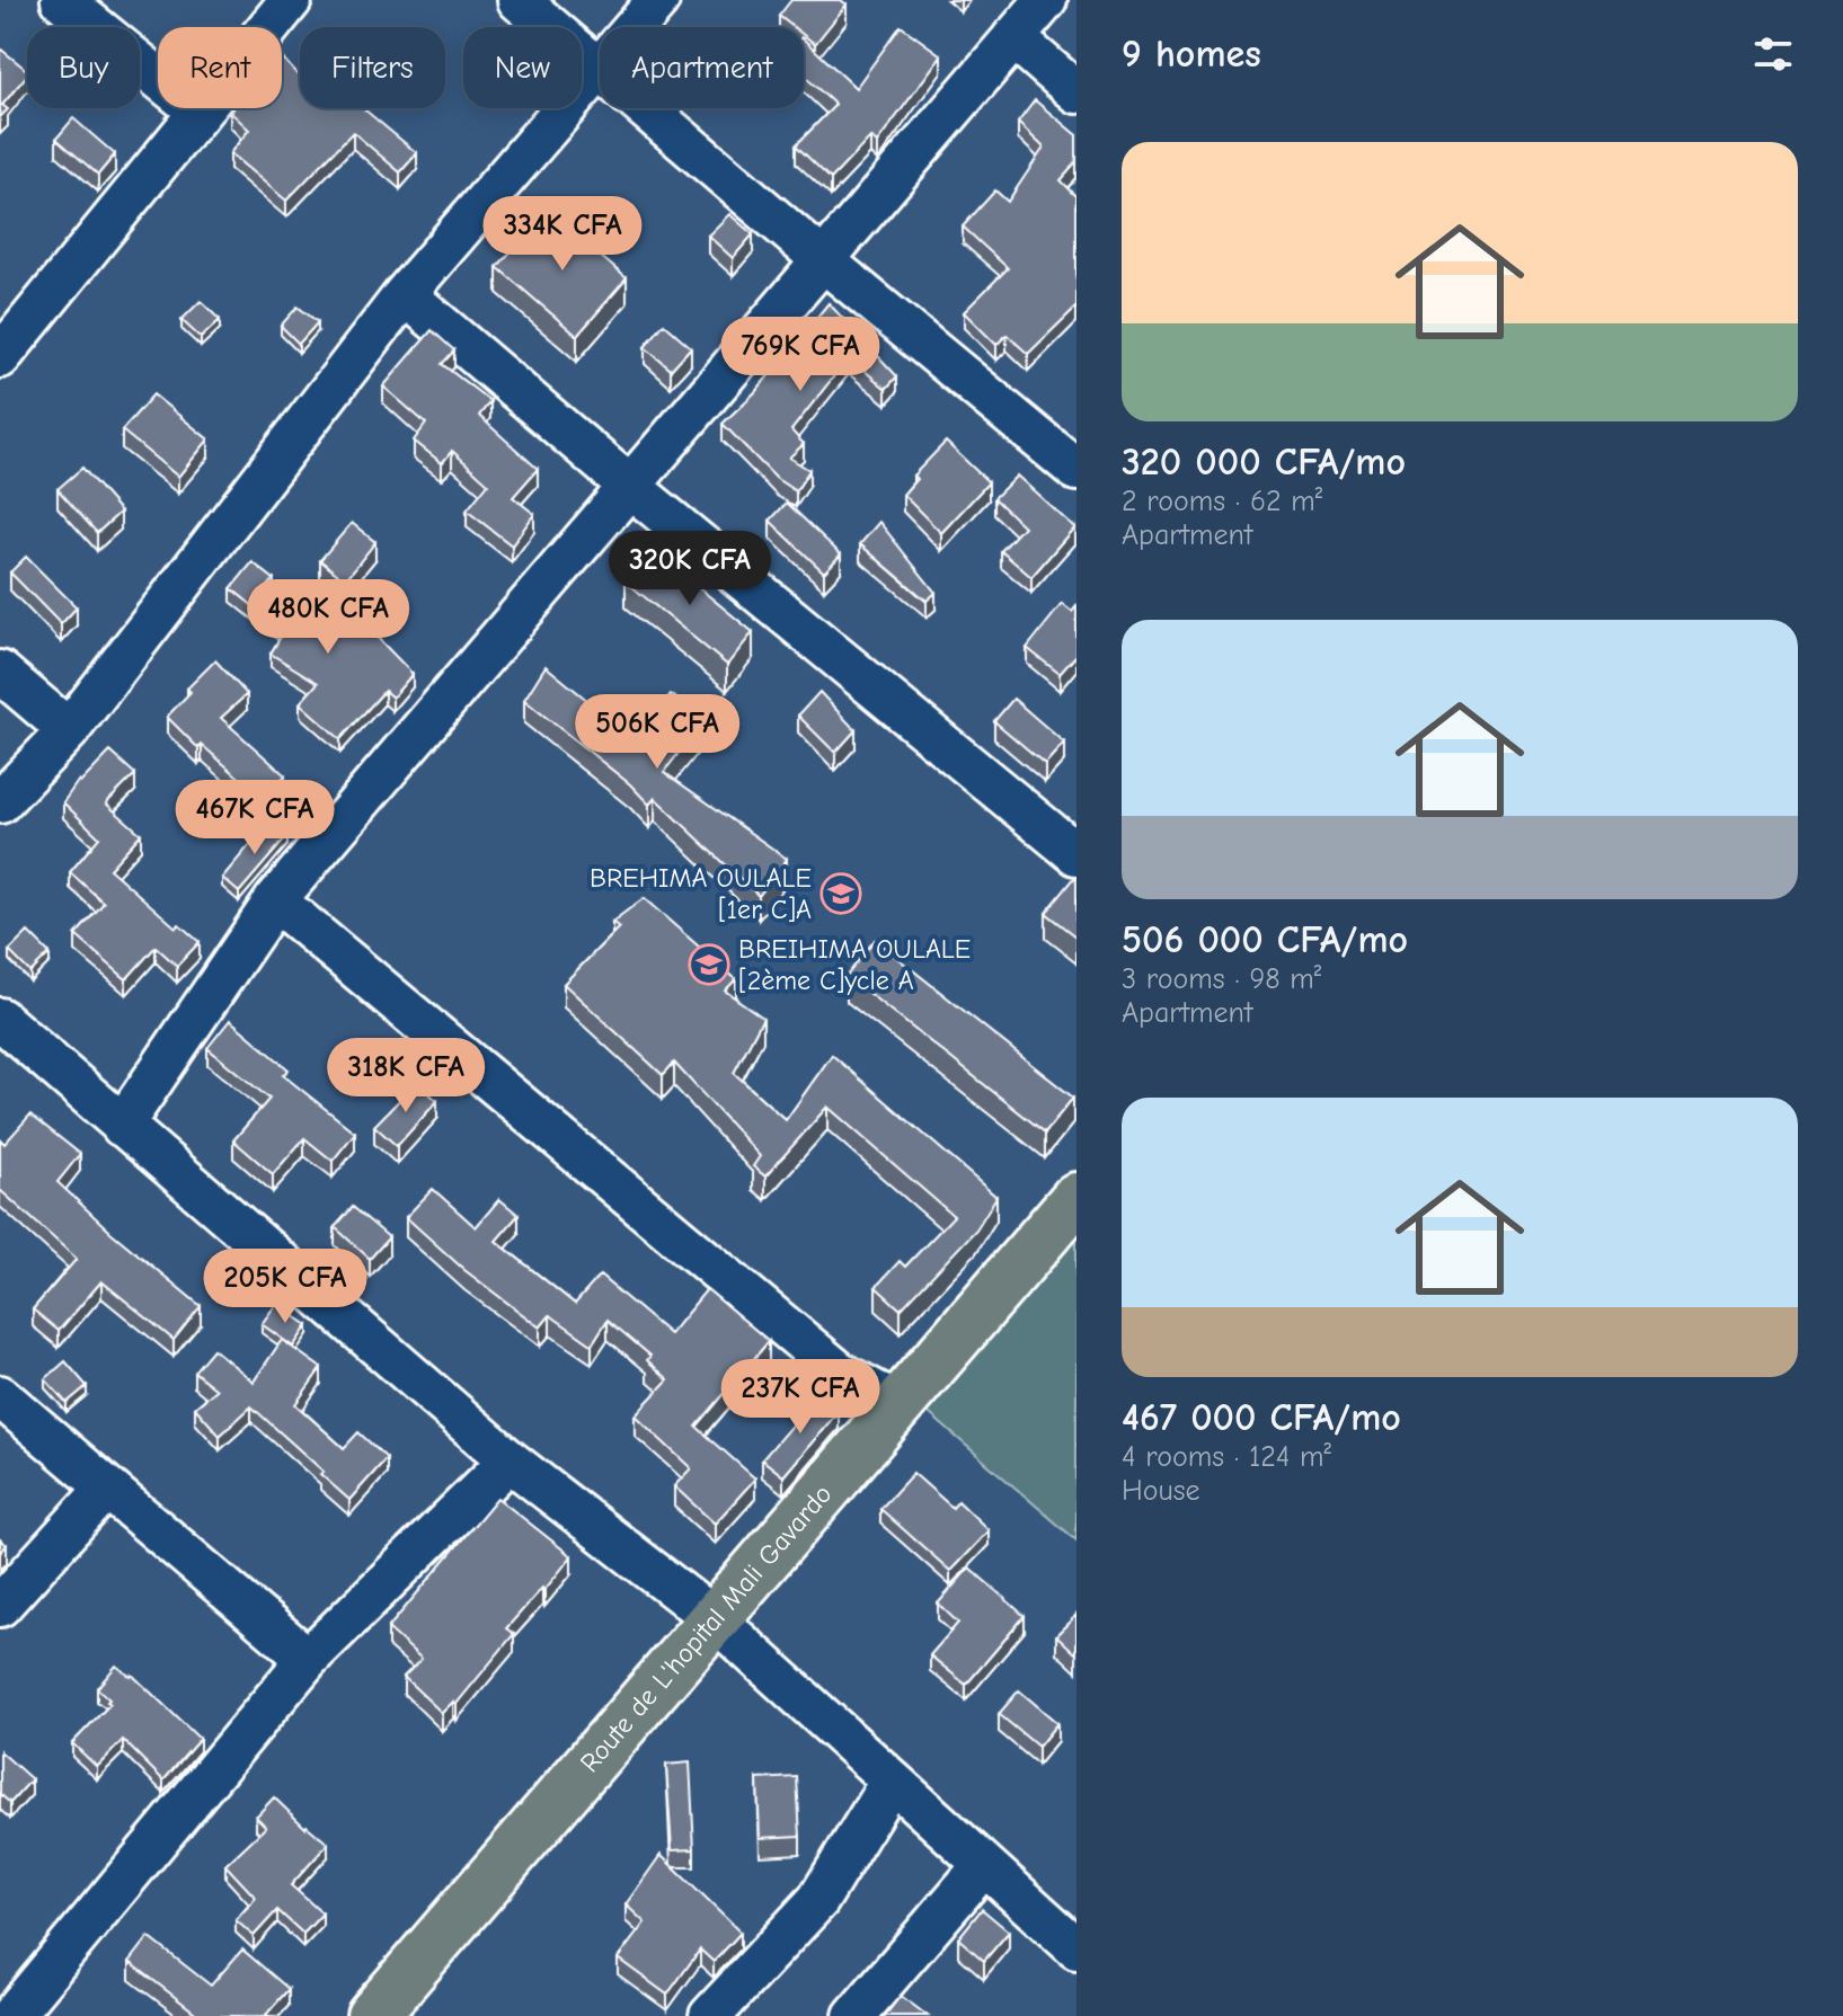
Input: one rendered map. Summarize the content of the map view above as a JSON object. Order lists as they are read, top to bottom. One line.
{"streets":{"main road":["Route de L'hopital Mali Gavardo"]},"places":{"school or university":["BREHIMA OULALE [1er C]A","BREIHIMA OULALE [2ème C]ycle A"]},"page":{"heading":"9 homes","chip":["Buy","Rent","Filters","New","Apartment"],"list":[{"name":"320 000 CFA/mo","note":"2 rooms · 62 m² · Apartment"},{"name":"506 000 CFA/mo","note":"3 rooms · 98 m² · Apartment"},{"name":"467 000 CFA/mo","note":"4 rooms · 124 m² · House"}],"price":["334K CFA","769K CFA","320K CFA","480K CFA","506K CFA","467K CFA","318K CFA","205K CFA","237K CFA"]}}
